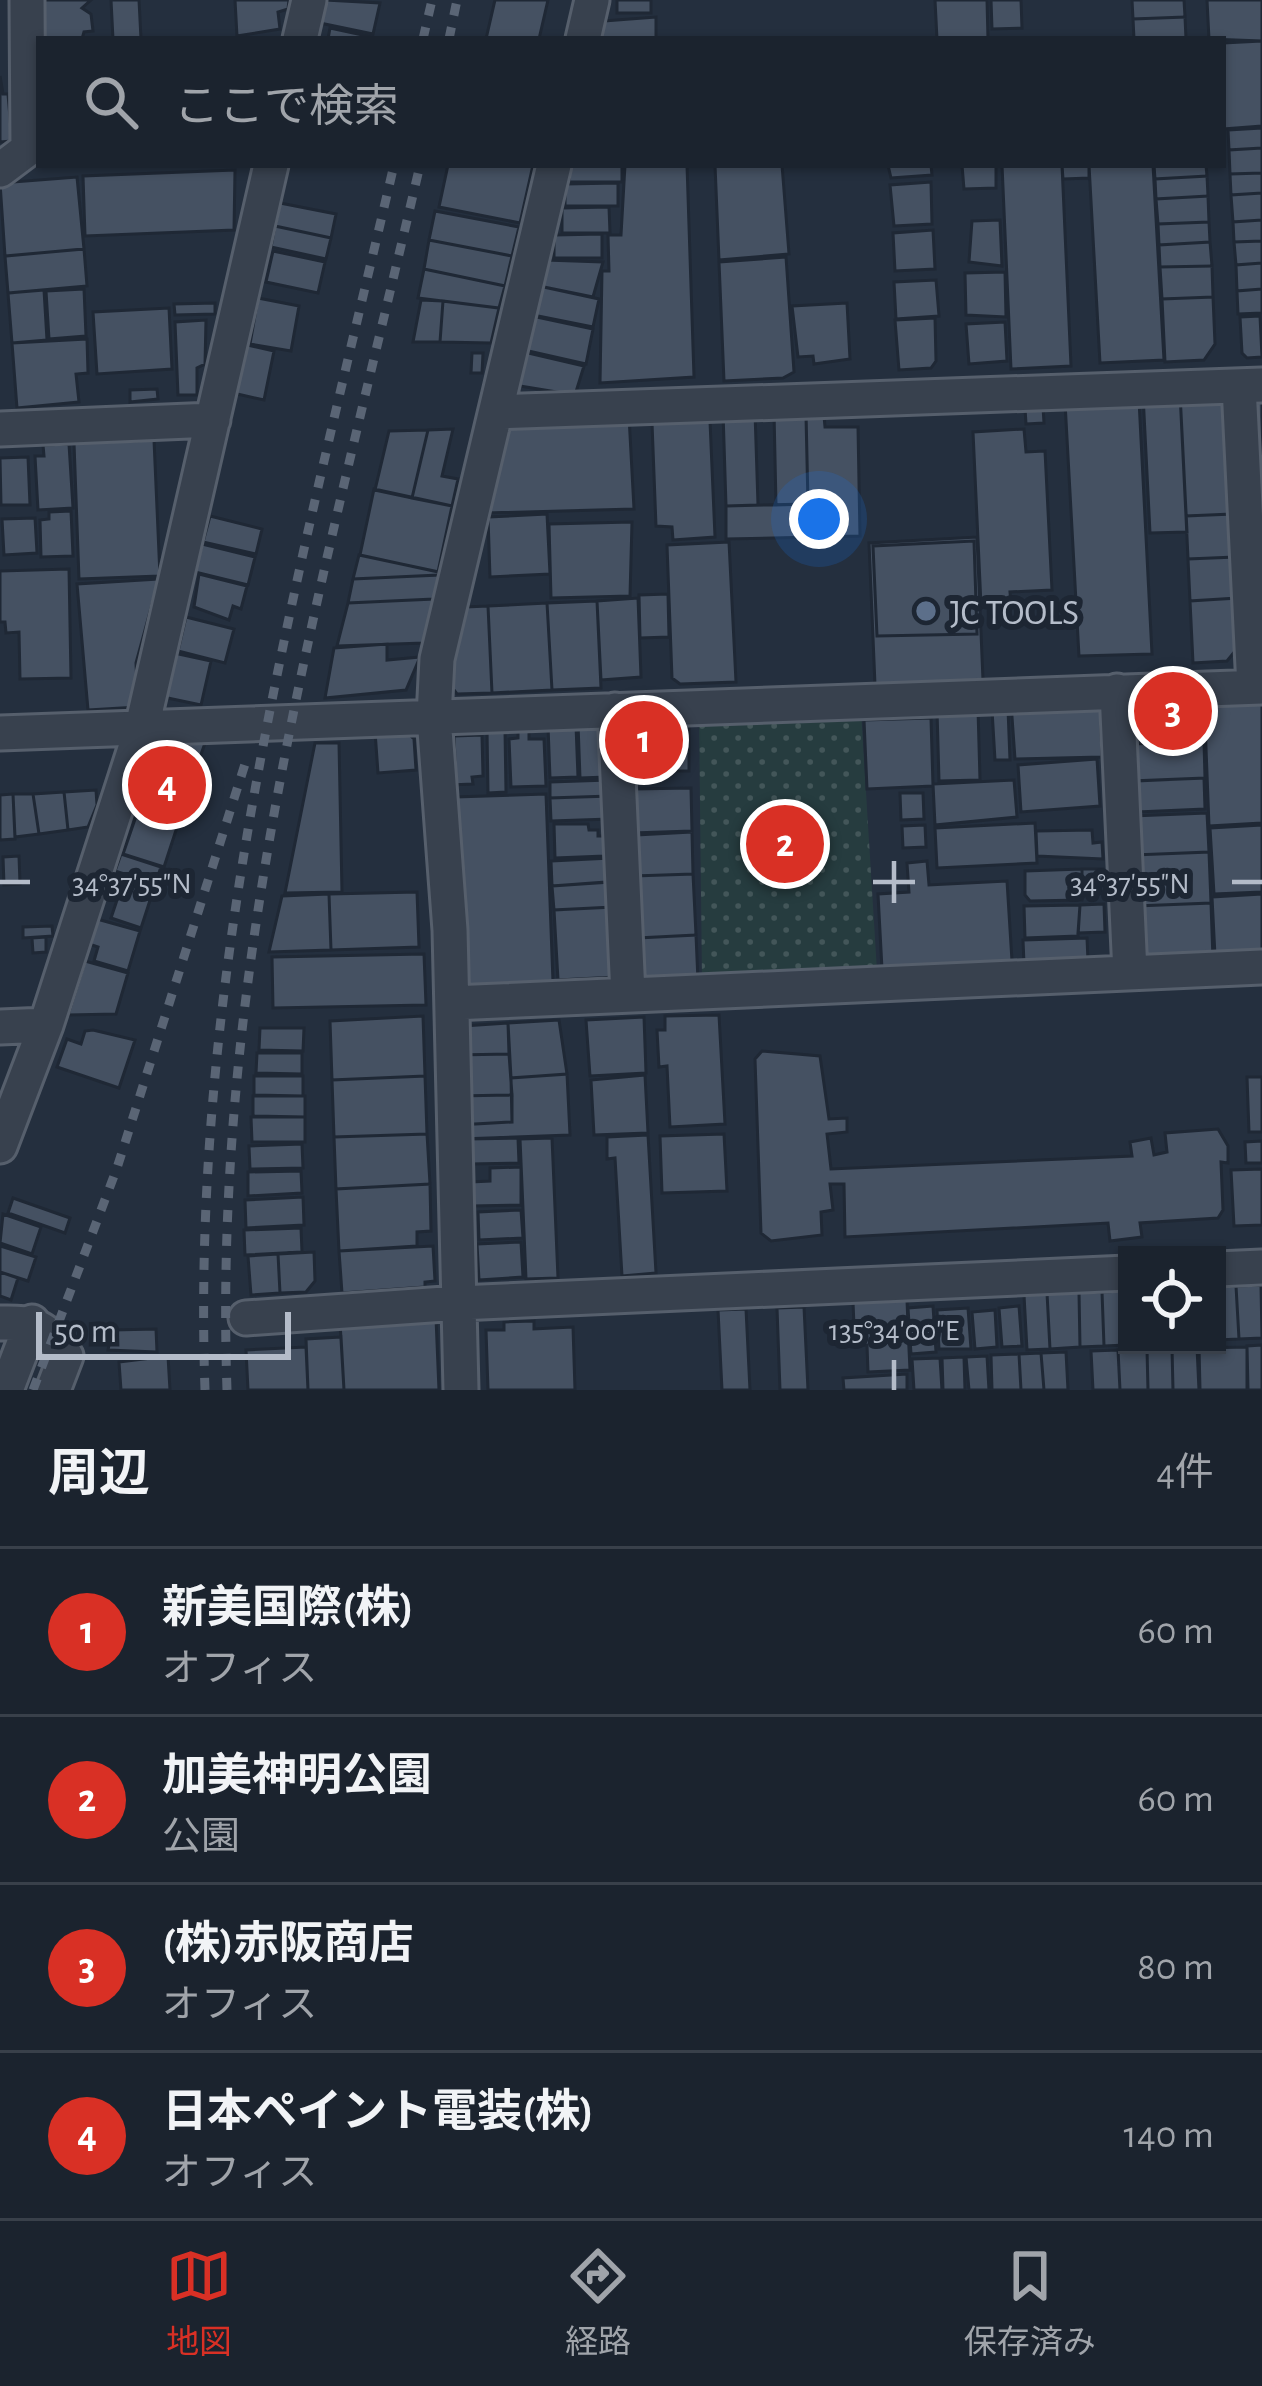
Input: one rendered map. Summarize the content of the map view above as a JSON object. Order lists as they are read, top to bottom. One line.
{"places":["JC TOOLS"],"scale_bar":"50 m","page":{"search":"ここで検索","pins":["3","1","4","2"],"scale":"50 m","heading":["周辺","4件"],"list":[{"mark":"1","name":"新美国際(株)","note":"オフィス","value":"60 m"},{"mark":"2","name":"加美神明公園","note":"公園","value":"60 m"},{"mark":"3","name":"(株)赤阪商店","note":"オフィス","value":"80 m"},{"mark":"4","name":"日本ペイント電装(株)","note":"オフィス","value":"140 m"}],"nav":["地図","経路","保存済み"]},"coordinates":["34°37'55\"N","135°34'00\"E"]}
